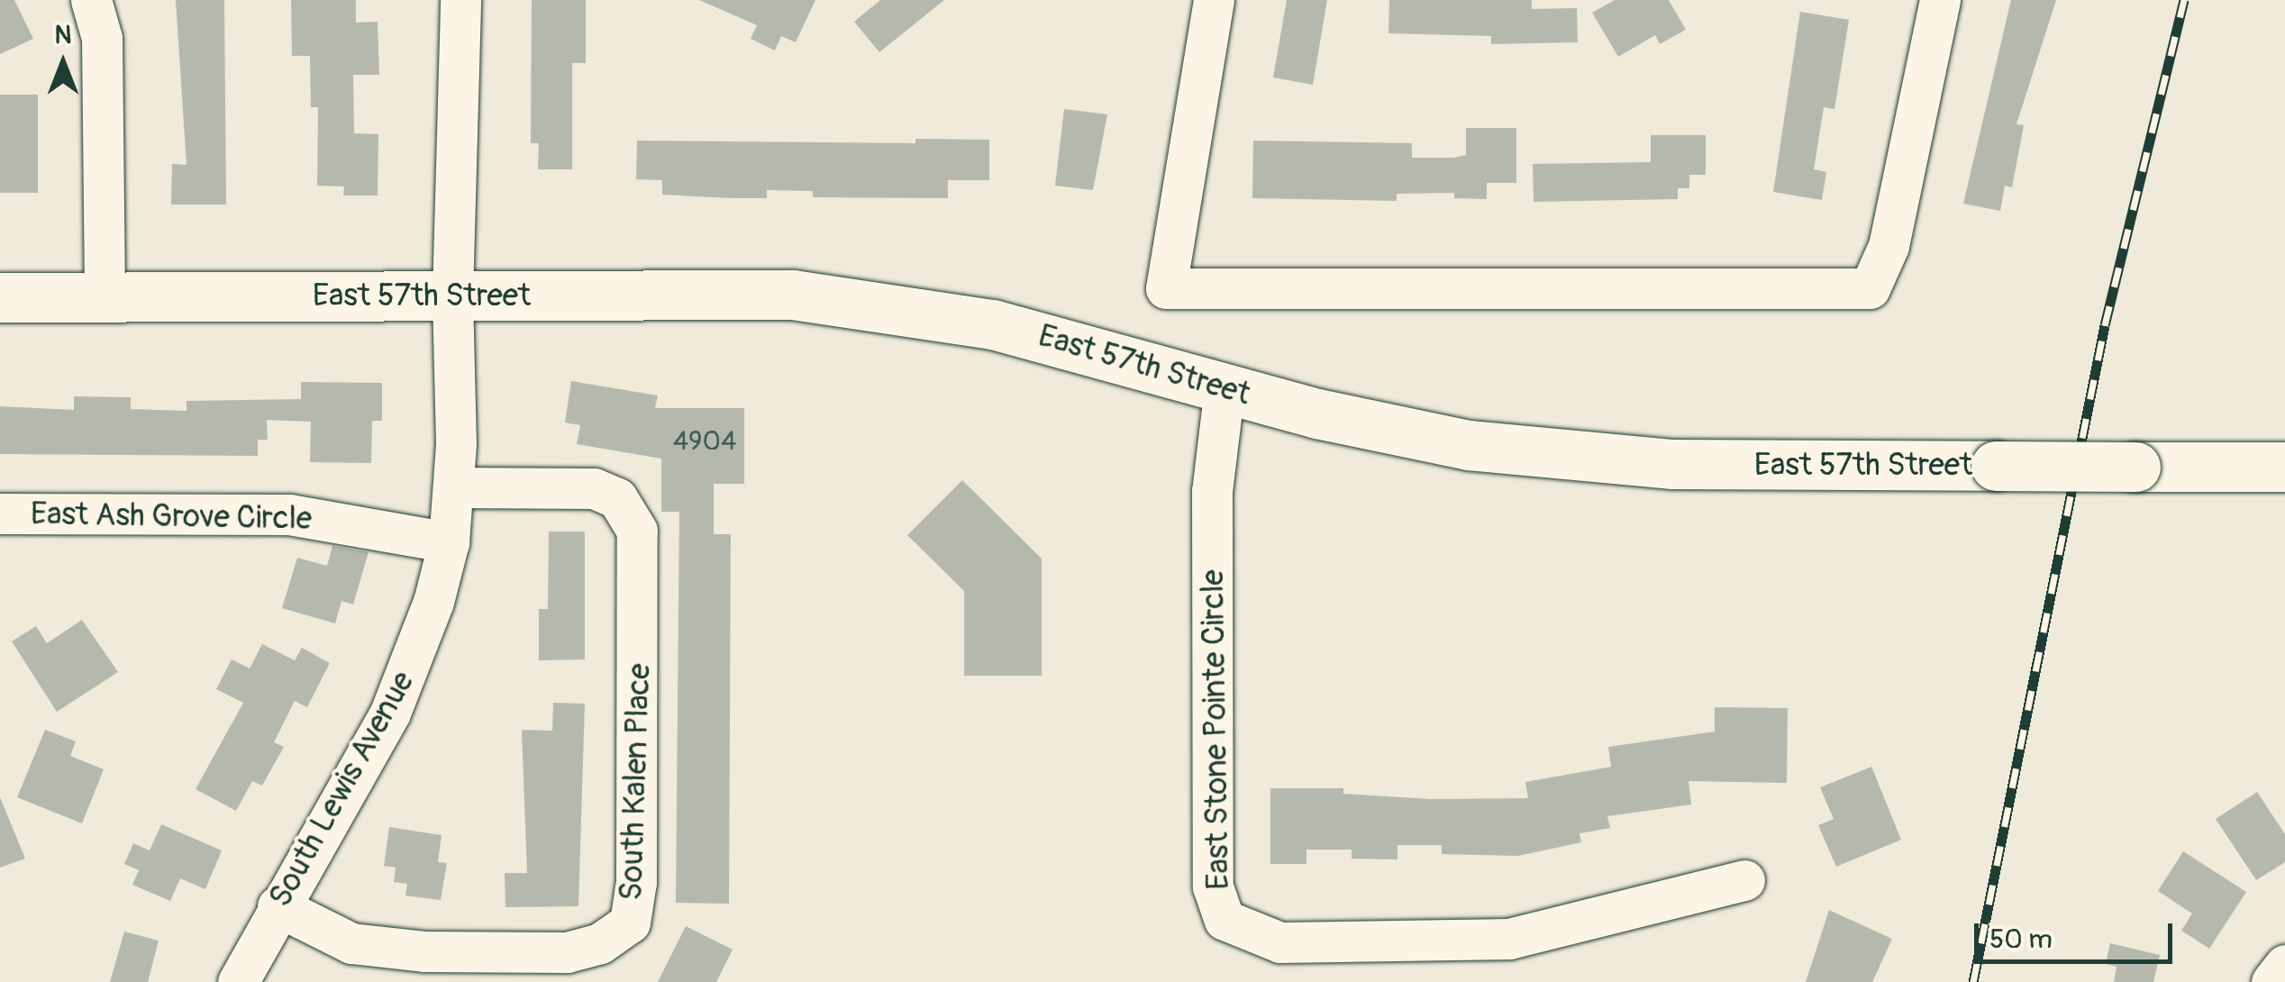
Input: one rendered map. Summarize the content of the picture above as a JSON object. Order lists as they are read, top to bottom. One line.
{"streets":{"main road":["East 57th Street"],"street":["East Ash Grove Circle","East Stone Pointe Circle","South Kalen Place","South Lewis Avenue"]},"crossings":[["East 57th Street","East Stone Pointe Circle"],["East 57th Street","South Lewis Avenue"],["East Ash Grove Circle","South Lewis Avenue"],["South Kalen Place","South Lewis Avenue"]],"house_numbers":["4904"],"scale_bar":"50 m","north":"top"}
